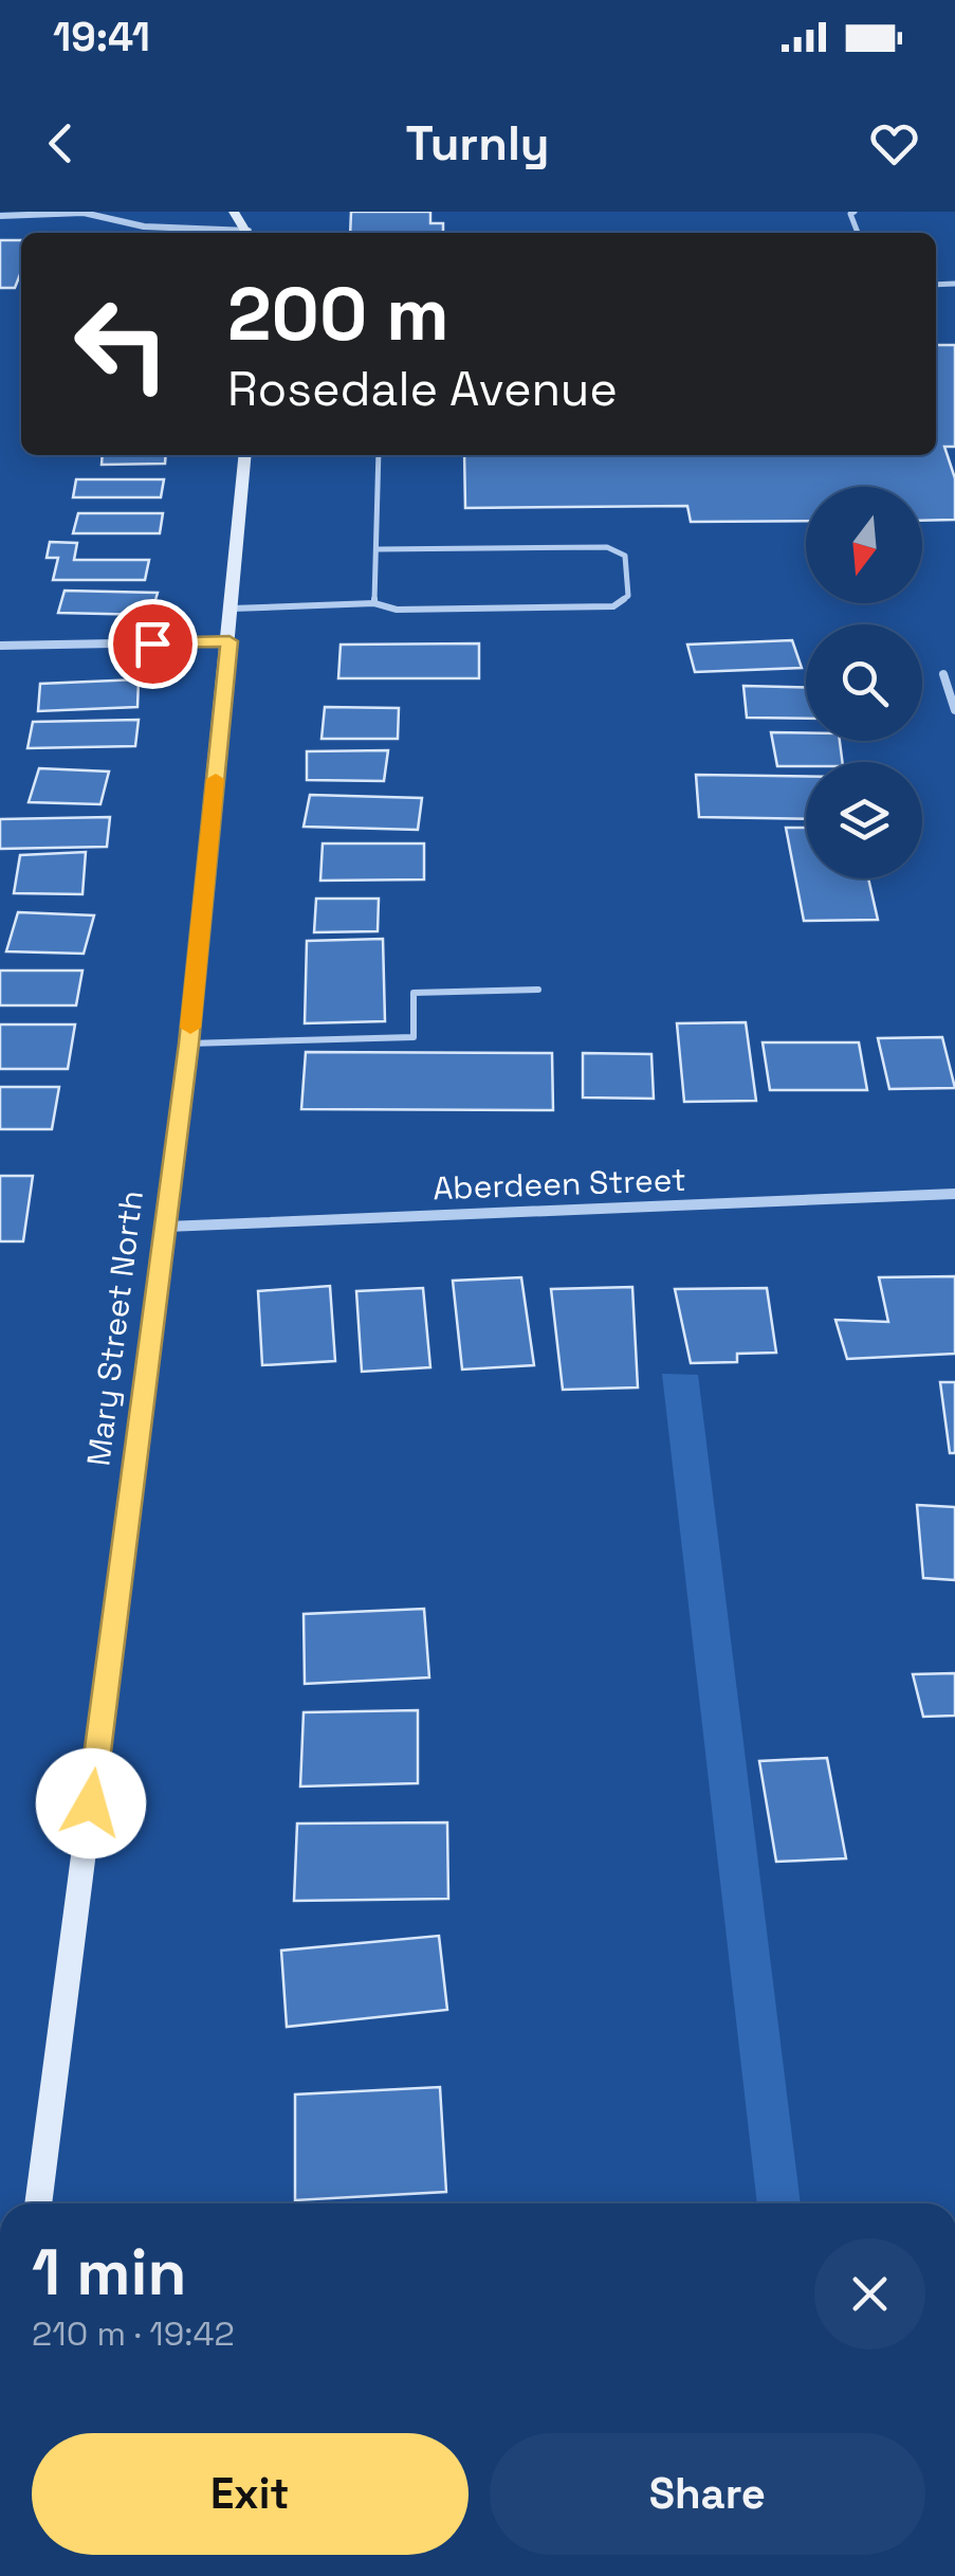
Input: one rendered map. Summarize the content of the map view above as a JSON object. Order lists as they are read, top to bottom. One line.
{"streets":{"street":["Aberdeen Street","Mary Street North"]},"crossings":[["Aberdeen Street","Mary Street North"]],"north":"bottom","page":{"status":"19:41","header":"Turnly","turn":["200 m","Rosedale Avenue"],"heading":["1 min","210 m · 19:42"],"buttons":["Exit","Share"]}}
